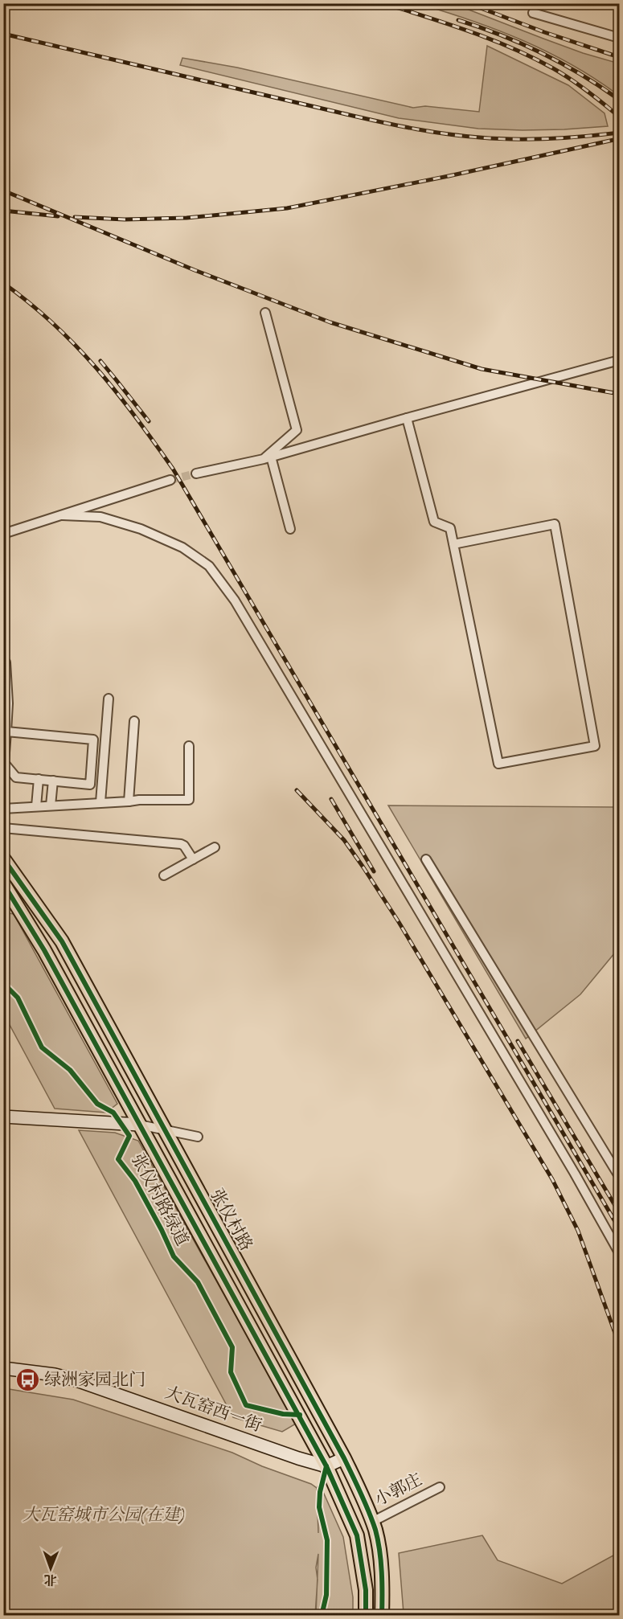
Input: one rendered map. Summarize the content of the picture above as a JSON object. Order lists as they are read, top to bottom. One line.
{"streets":{"main road":["张仪村路"],"street":["大瓦窑西一街","小郭庄"],"cycle path":["张仪村路绿道"]},"crossings":[["张仪村路","大瓦窑西一街"],["张仪村路","小郭庄"]],"parks":["大瓦窑城市公园(在建)"],"places":{"bus stop":["绿洲家园北门"]},"north":"bottom"}
